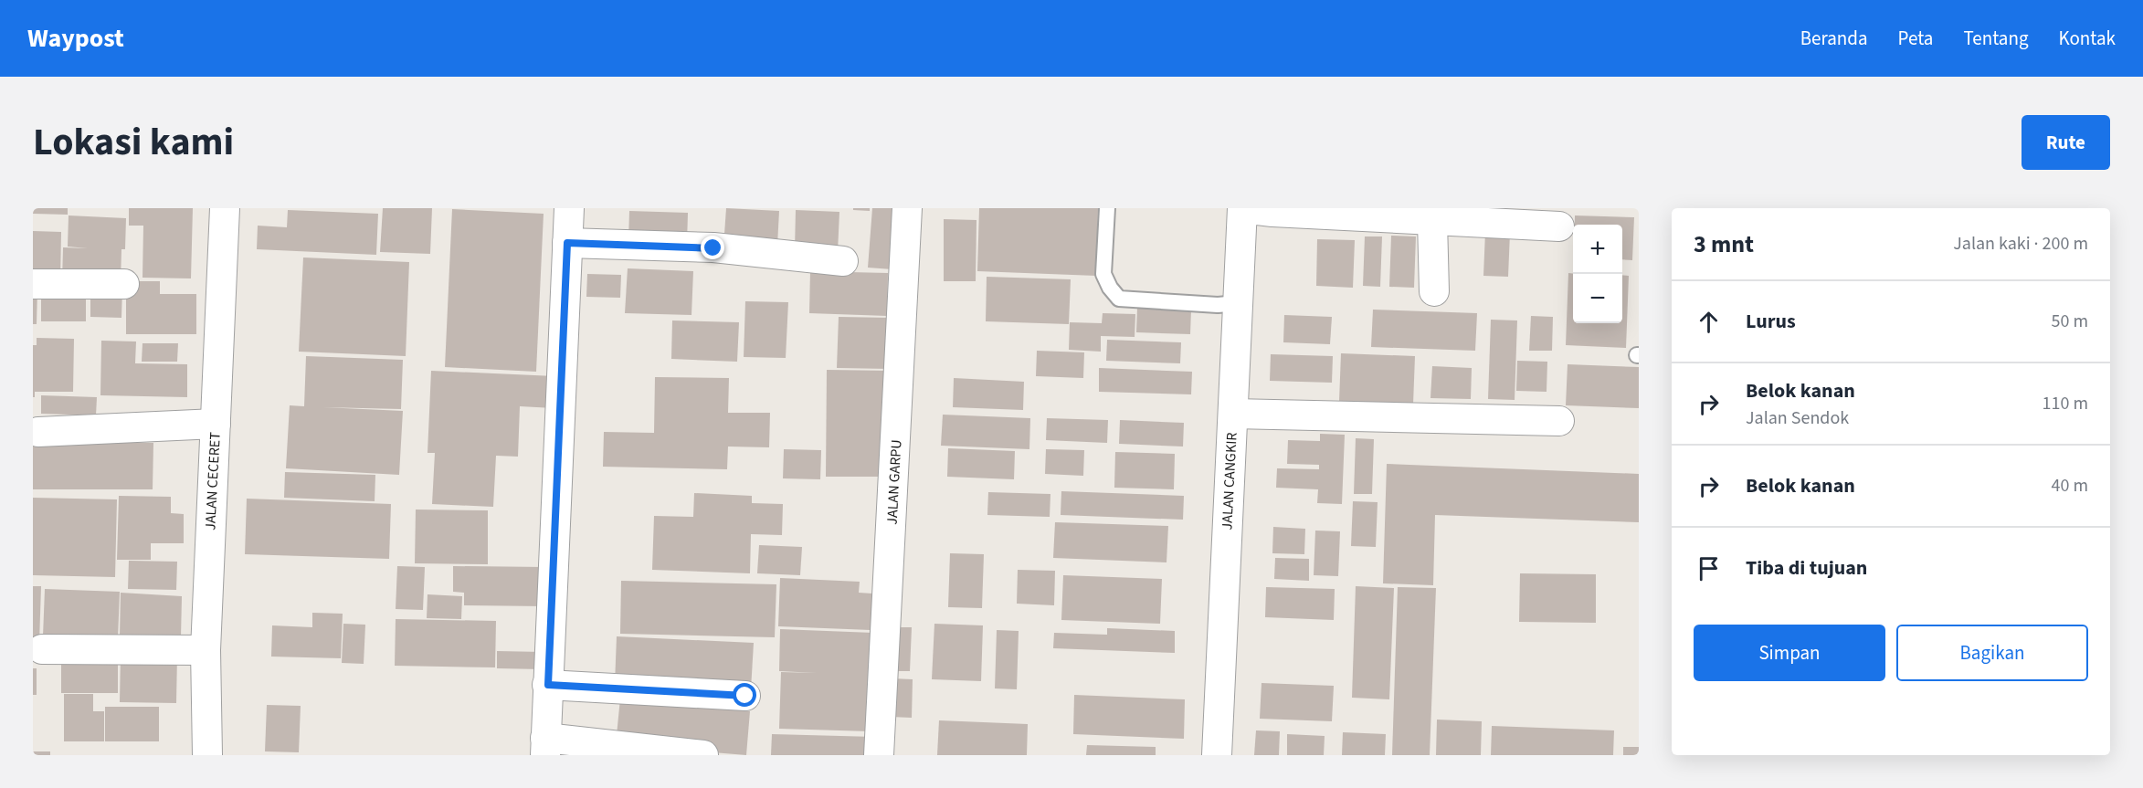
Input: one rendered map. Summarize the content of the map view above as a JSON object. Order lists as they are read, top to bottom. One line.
{"streets":{"street":["JALAN CECERET","JALAN CANGKIR","JALAN GARPU"]},"page":{"header":"Waypost","nav":["Beranda","Peta","Tentang","Kontak"],"title":"Lokasi kami","buttons":["Rute",["Simpan","Bagikan"]],"heading":["3 mnt","Jalan kaki · 200 m"],"map_buttons":["+","−"],"list":[["Lurus","50 m"],["Belok kanan","Jalan Sendok","110 m"],["Belok kanan","40 m"],"Tiba di tujuan"]}}
